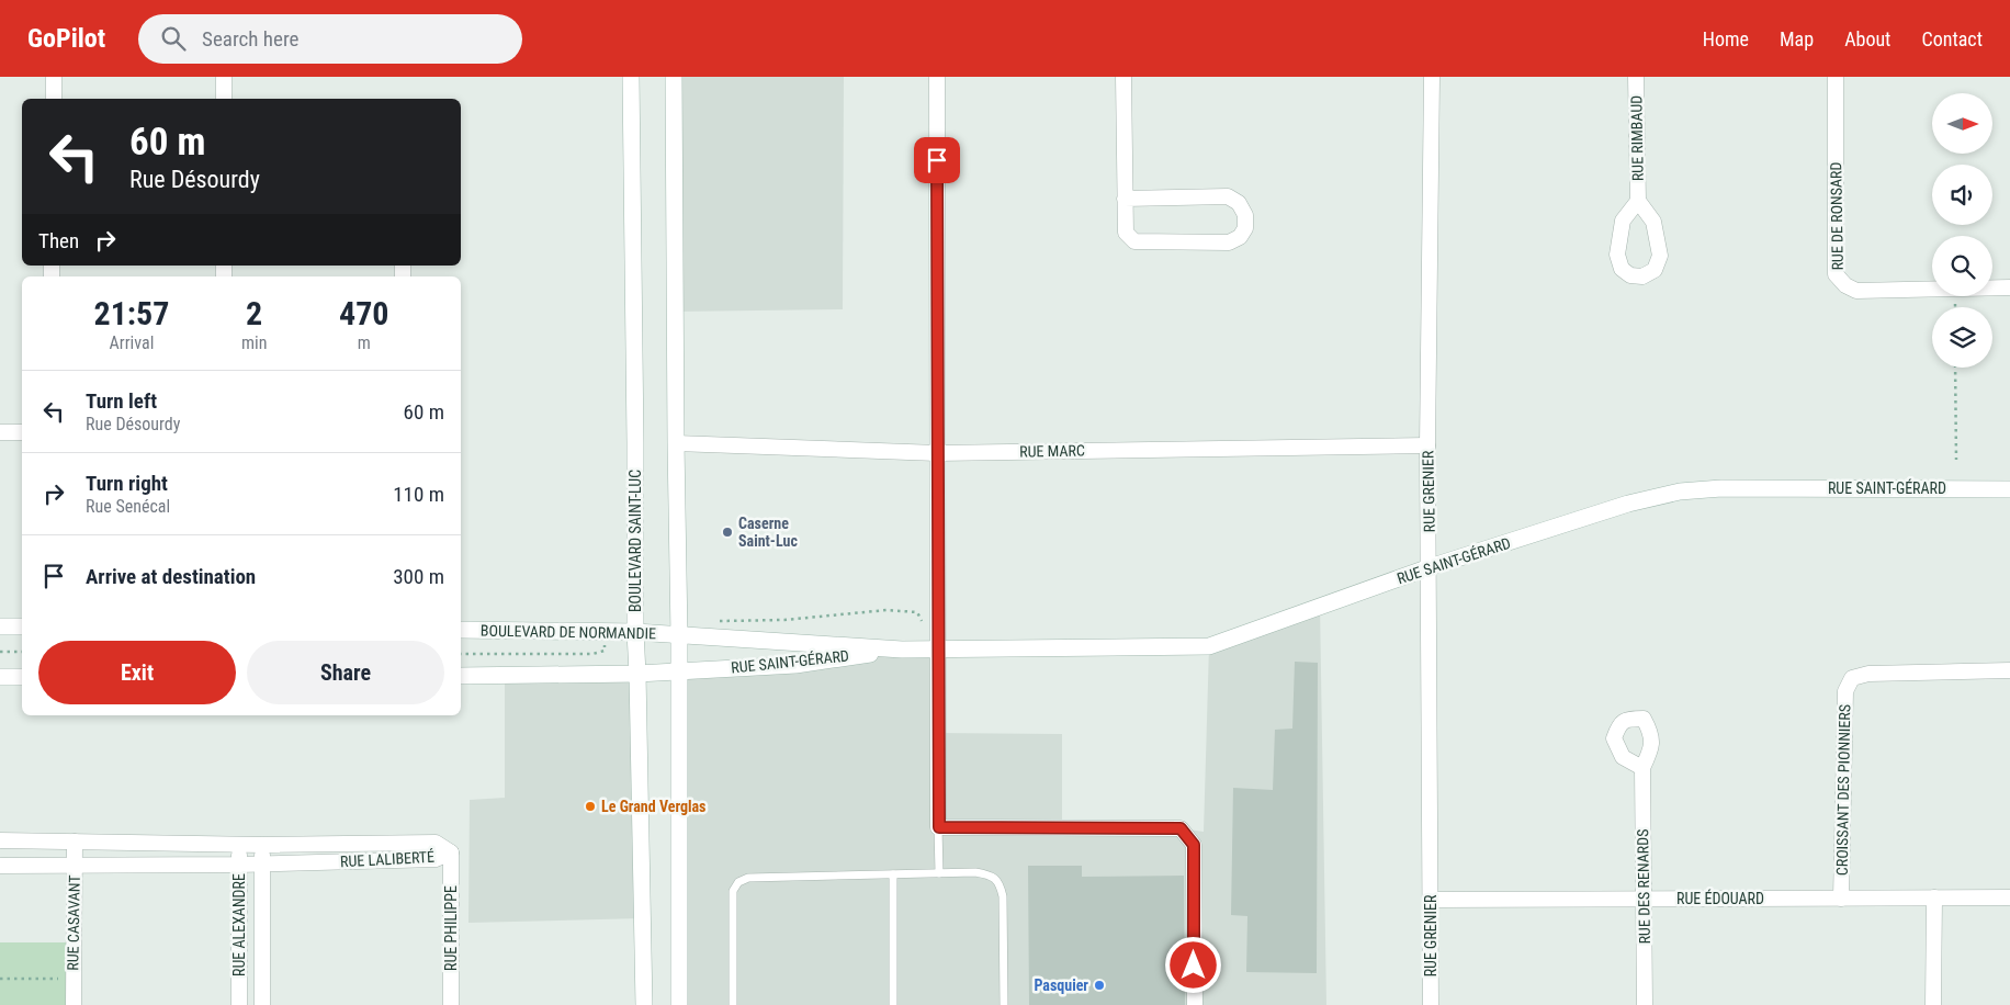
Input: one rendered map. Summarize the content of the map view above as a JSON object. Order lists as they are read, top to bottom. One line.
{"streets":{"street":["RUE RIMBAUD","RUE DE RONSARD","RUE MARC","RUE SAINT-GÉRARD","RUE GRENIER","BOULEVARD SAINT-LUC","BOULEVARD DE NORMANDIE","CROISSANT DES PIONNIERS","RUE LALIBERTÉ","RUE DES RENARDS","RUE ÉDOUARD","RUE CASAVANT","RUE ALEXANDRE","RUE PHILIPPE"]},"crossings":[["RUE MARC","RUE GRENIER"],["RUE SAINT-GÉRARD","RUE GRENIER"],["RUE SAINT-GÉRARD","BOULEVARD DE NORMANDIE"],["RUE GRENIER","RUE ÉDOUARD"],["BOULEVARD SAINT-LUC","BOULEVARD DE NORMANDIE"],["CROISSANT DES PIONNIERS","RUE ÉDOUARD"],["RUE LALIBERTÉ","RUE CASAVANT"],["RUE LALIBERTÉ","RUE ALEXANDRE"],["RUE LALIBERTÉ","RUE PHILIPPE"],["RUE DES RENARDS","RUE ÉDOUARD"]],"places":["Caserne Saint-Luc","Le Grand Verglas","Pasquier"],"north":"right","page":{"header":"GoPilot","search":"Search here","nav":["Home","Map","About","Contact"],"turn":["60 m","Rue Désourdy"],"then":"Then","eta":["21:57","Arrival","2","min","470","m"],"list":[{"name":"Turn left","note":"Rue Désourdy","value":"60 m"},{"name":"Turn right","note":"Rue Senécal","value":"110 m"},{"name":"Arrive at destination","value":"300 m"}],"buttons":["Exit","Share"]}}
